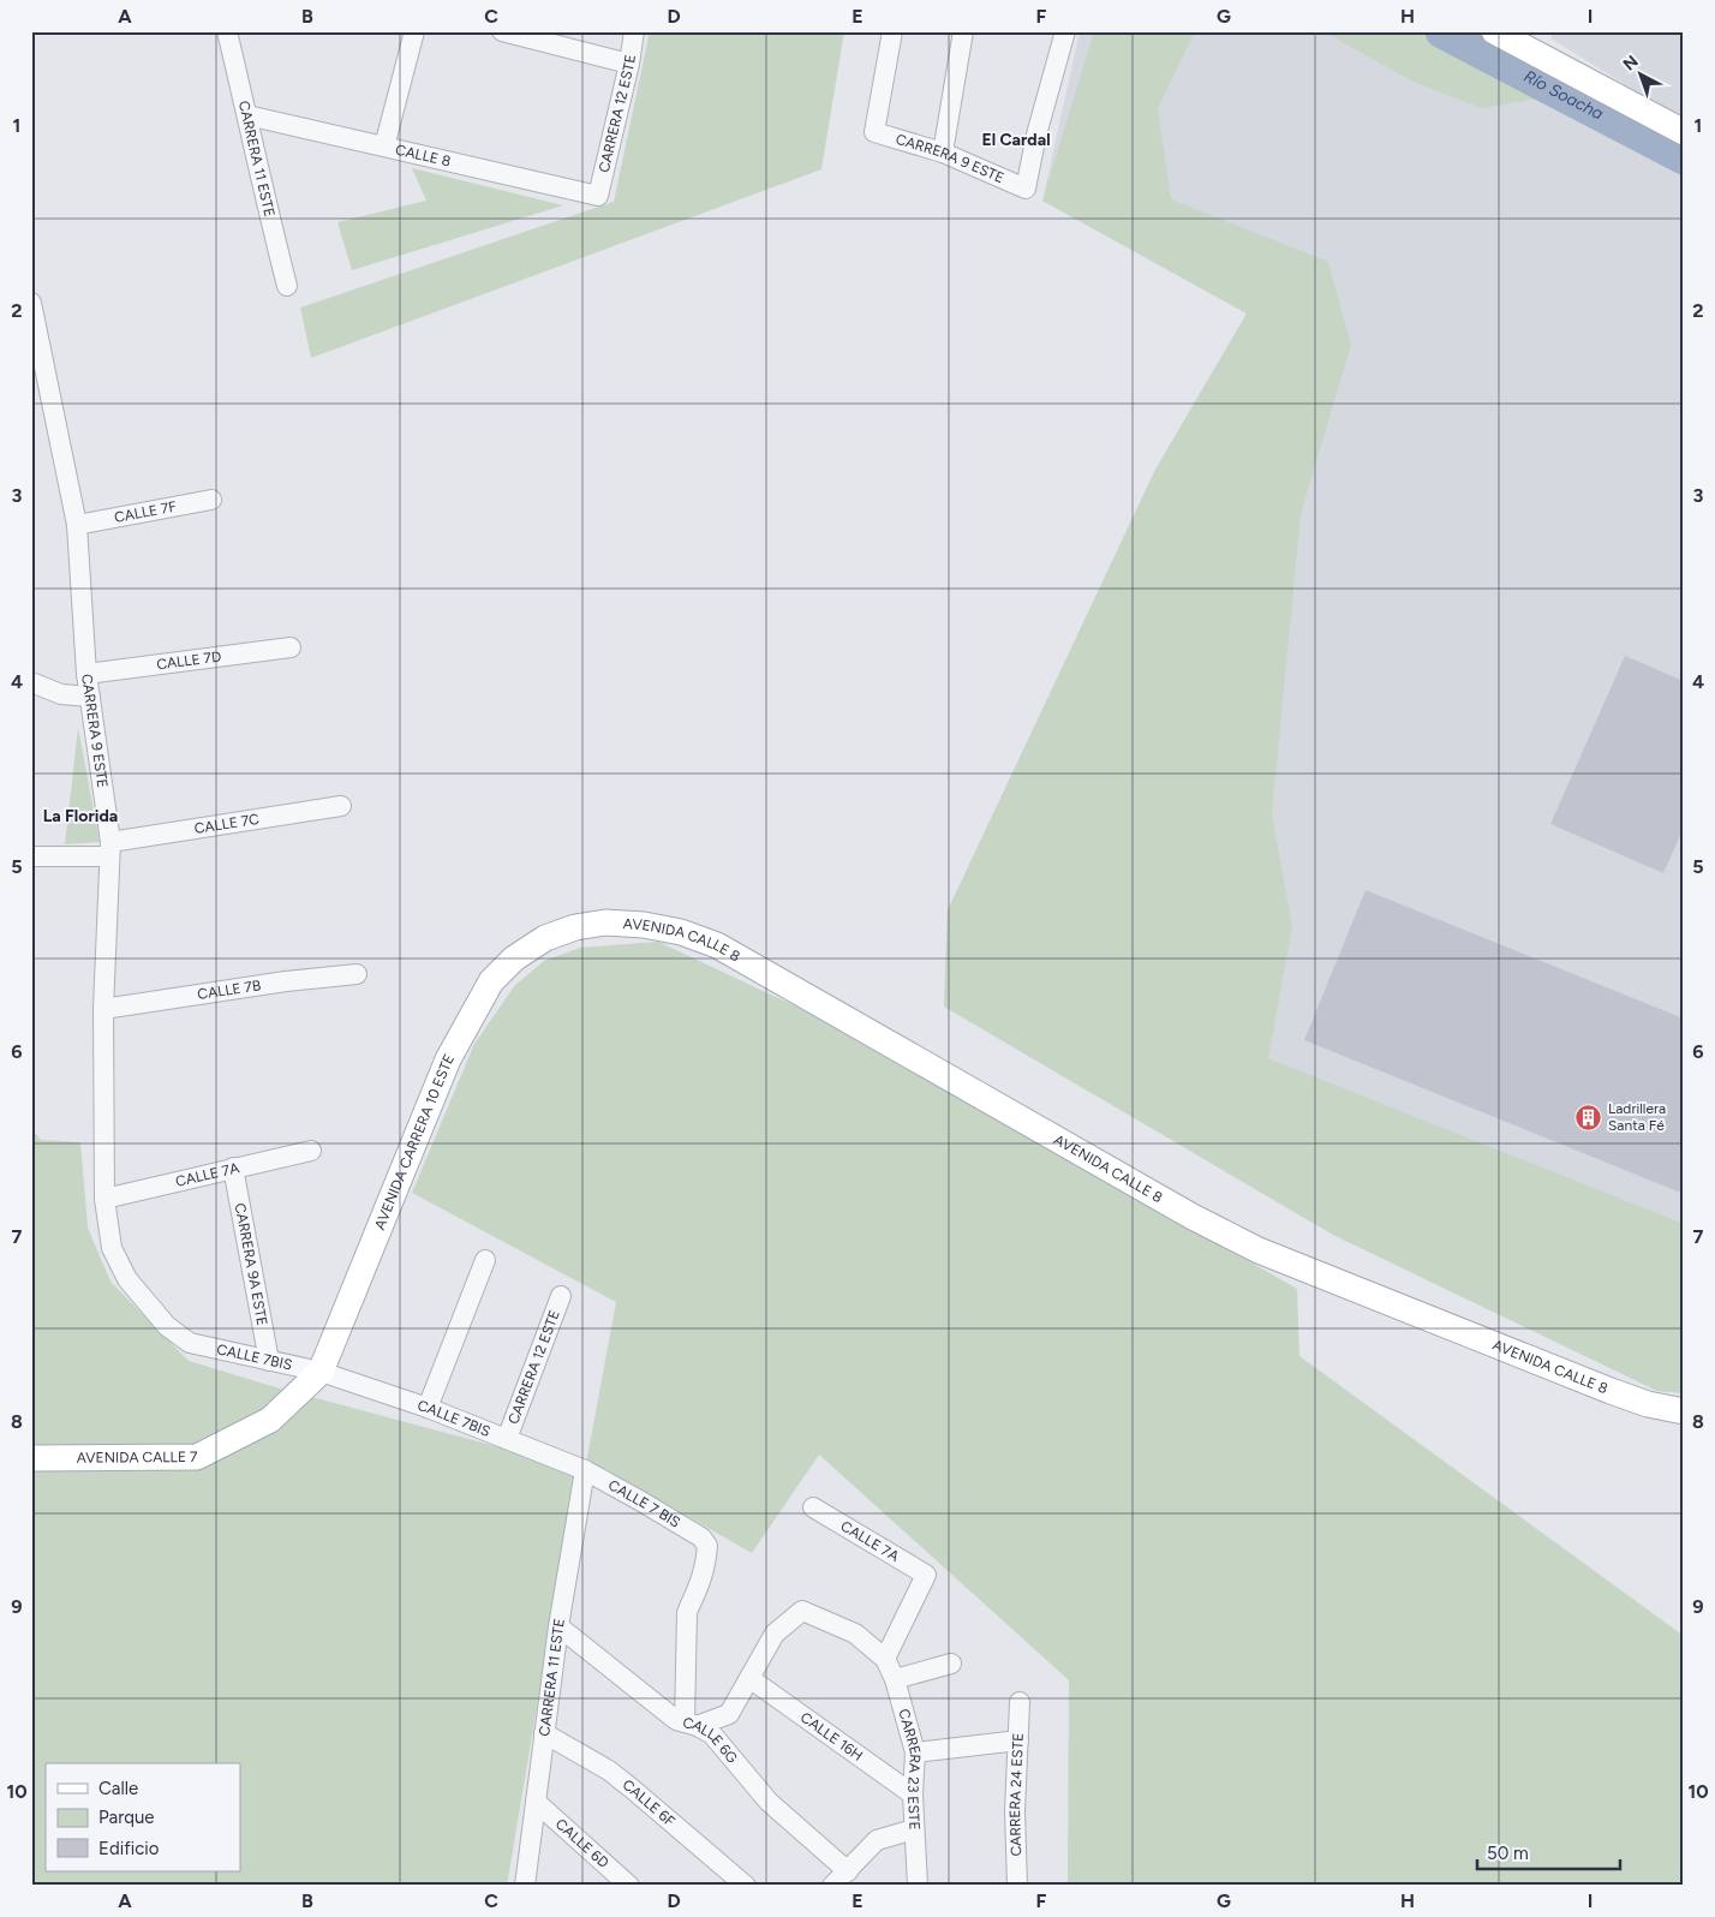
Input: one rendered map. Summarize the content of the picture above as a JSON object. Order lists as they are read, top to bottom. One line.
{"streets":{"main road":["AVENIDA CALLE 8","AVENIDA CARRERA 10 ESTE","AVENIDA CALLE 7"],"street":["CARRERA 12 ESTE","CALLE 8","CARRERA 11 ESTE","CARRERA 9 ESTE","CALLE 7F","CALLE 7D","CALLE 7C","CALLE 7B","CALLE 7A","CARRERA 9A ESTE","CALLE 7BIS","CALLE 7 BIS","CALLE 16H","CALLE 6G","CARRERA 23 ESTE","CARRERA 24 ESTE","CALLE 6F","CALLE 6D"]},"crossings":[["CARRERA 12 ESTE","CALLE 8"],["CARRERA 12 ESTE","CALLE 7BIS"],["CALLE 8","CARRERA 11 ESTE"],["CARRERA 11 ESTE","CALLE 7BIS"],["CARRERA 11 ESTE","CALLE 7 BIS"],["CARRERA 11 ESTE","CALLE 6G"],["CARRERA 11 ESTE","CALLE 6F"],["CARRERA 11 ESTE","CALLE 6D"],["CARRERA 9 ESTE","CALLE 7F"],["CARRERA 9 ESTE","CALLE 7D"],["CARRERA 9 ESTE","CALLE 7C"],["CARRERA 9 ESTE","CALLE 7B"],["CARRERA 9 ESTE","CALLE 7A"],["CARRERA 9 ESTE","CALLE 7BIS"],["AVENIDA CALLE 8","AVENIDA CARRERA 10 ESTE"],["AVENIDA CARRERA 10 ESTE","CALLE 7BIS"],["AVENIDA CARRERA 10 ESTE","AVENIDA CALLE 7"],["CALLE 7A","CARRERA 9A ESTE"],["CALLE 7A","CARRERA 23 ESTE"],["CARRERA 9A ESTE","CALLE 7BIS"],["CALLE 7BIS","AVENIDA CALLE 7"],["CALLE 7BIS","CALLE 7 BIS"],["CALLE 7 BIS","CALLE 6G"],["CALLE 16H","CARRERA 23 ESTE"]],"districts":["El Cardal","La Florida"],"water":["Río Soacha"],"places":{"building":["Ladrillera Santa Fé"]},"legend":["Calle","Parque","Edificio"],"scale_bar":"50 m","north":"top left","grid":{"columns":["A","B","C","D","E","F","G","H","I"],"rows":["1","2","3","4","5","6","7","8","9","10"]}}
